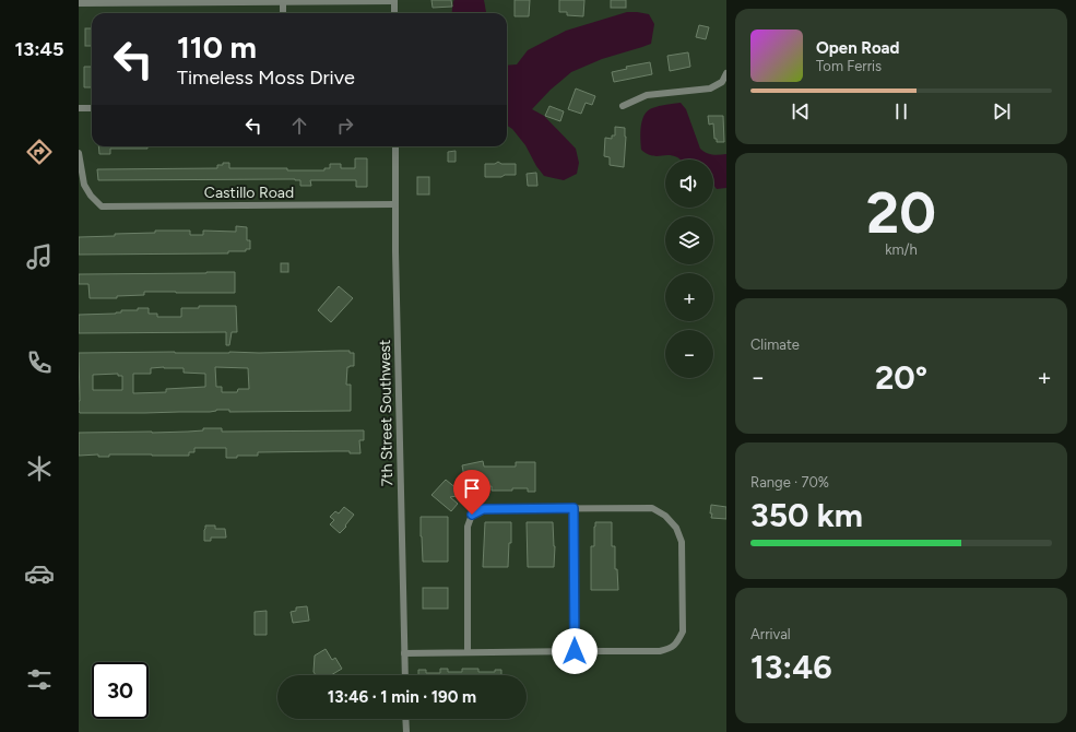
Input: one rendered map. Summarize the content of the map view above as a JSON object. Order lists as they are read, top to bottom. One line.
{"streets":{"street":["Castillo Road","7th Street Southwest"]},"crossings":[["Castillo Road","7th Street Southwest"]],"page":{"tabs":"13:45","turn":["110 m","Timeless Moss Drive"],"song":["Open Road","Tom Ferris"],"tile":[["20","km/h"],"Climate",["Range · 70%","350 km"],["Arrival","13:46"]],"map_buttons":["+","−"],"heat":["−","20°","+"],"limit":"30","trip":"13:46 · 1 min · 190 m"}}
